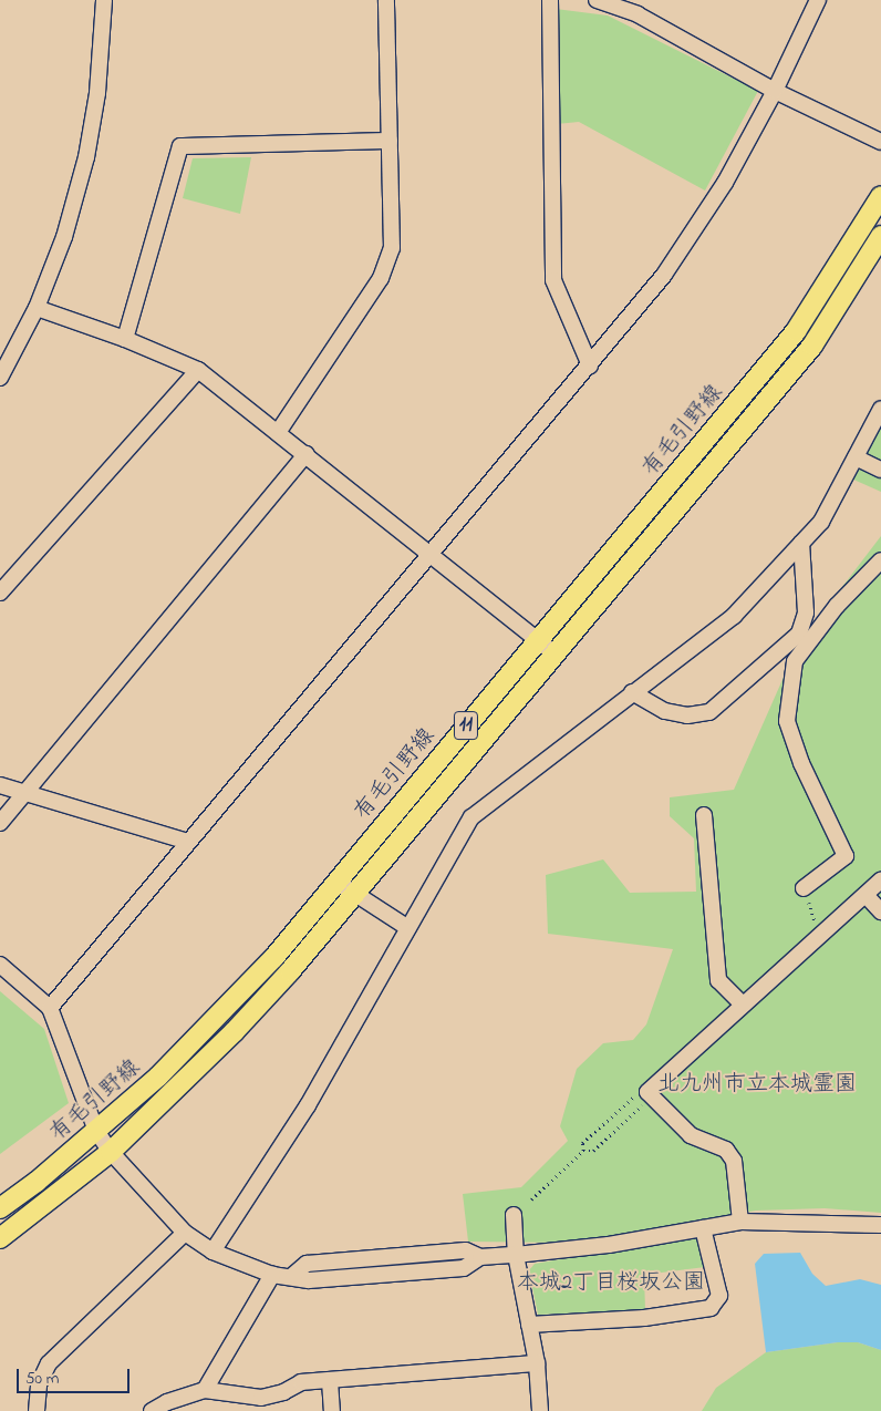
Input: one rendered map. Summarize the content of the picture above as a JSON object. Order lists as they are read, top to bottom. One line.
{"streets":{"main road":["有毛引野線","11"]},"parks":["北九州市立本城霊園","本城2丁目桜坂公園"],"scale_bar":"50 m"}
